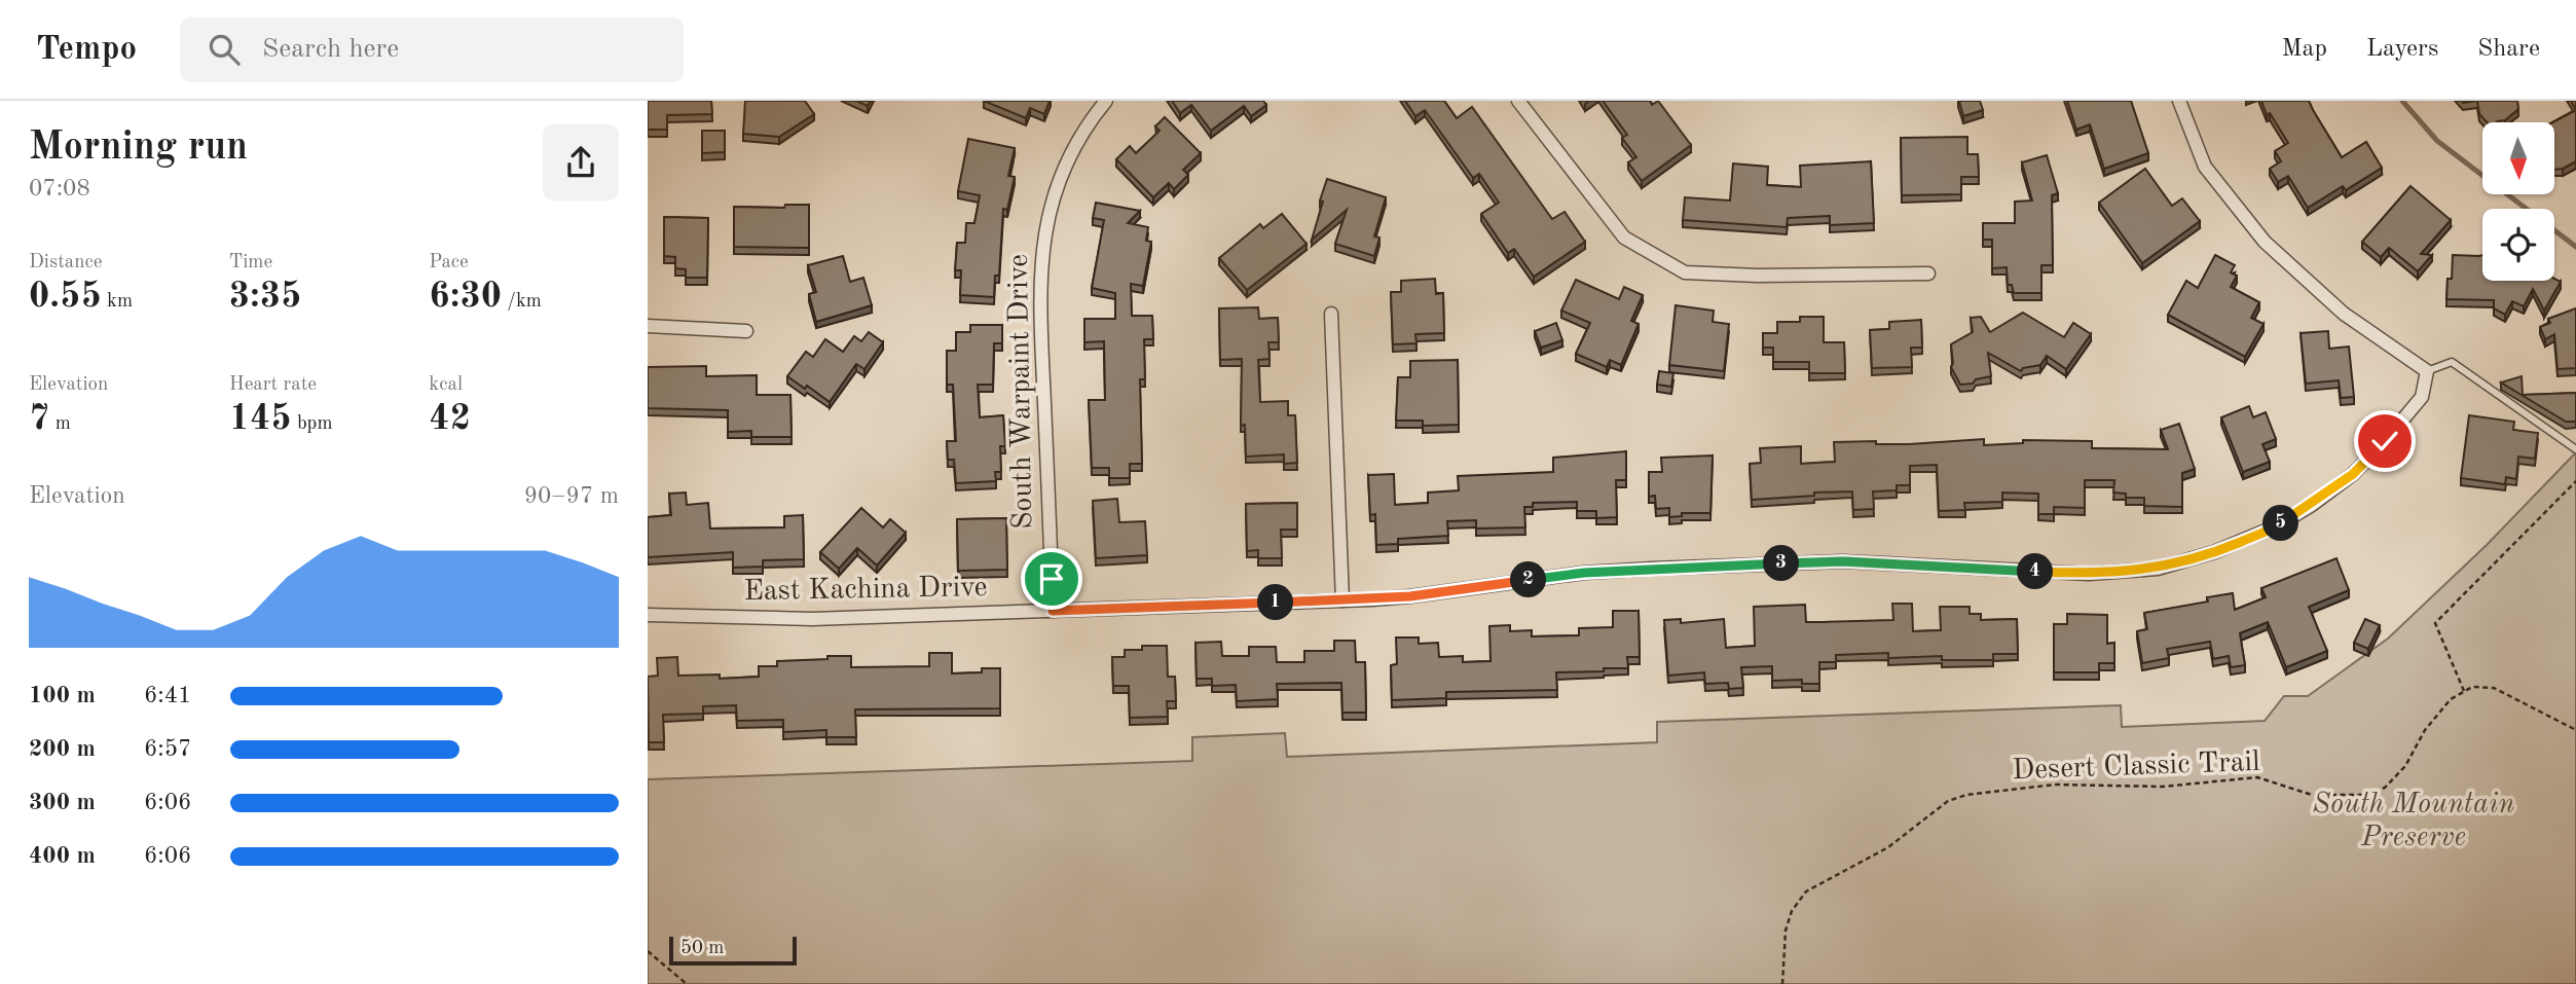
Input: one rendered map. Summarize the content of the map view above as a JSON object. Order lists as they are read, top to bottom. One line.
{"streets":{"street":["South Warpaint Drive","East Kachina Drive"],"path":["Desert Classic Trail"]},"crossings":[["South Warpaint Drive","East Kachina Drive"]],"parks":["South Mountain Preserve"],"scale_bar":"50 m","north":"bottom","page":{"header":"Tempo","search":"Search here","nav":["Map","Layers","Share"],"heading":["Morning run","07:08"],"stats":[["Distance","0.55 km"],["Time","3:35"],["Pace","6:30 /km"],["Elevation","7 m"],["Heart rate","145 bpm"],["kcal","42"]],"chart":["Elevation","90–97 m"],"pins":["5","3","4","2","1"],"list":[{"name":"100 m","note":"6:41"},{"name":"200 m","note":"6:57"},{"name":"300 m","note":"6:06"},{"name":"400 m","note":"6:06"}],"scale":"50 m"}}
